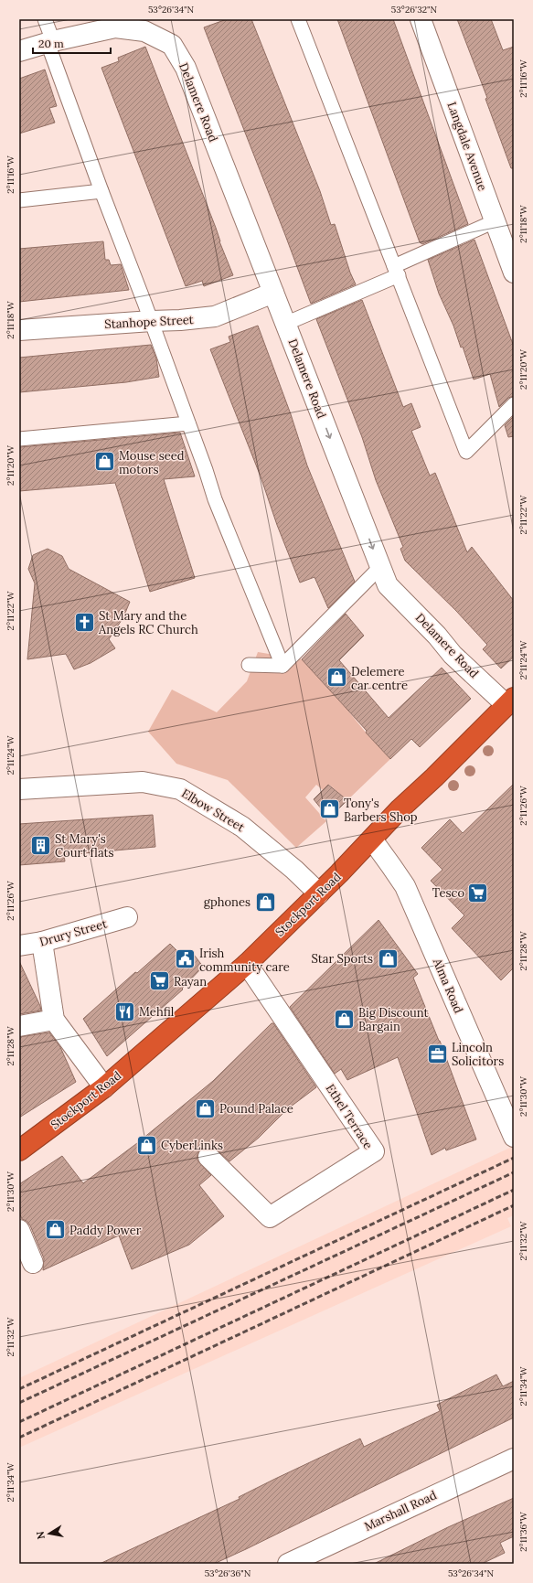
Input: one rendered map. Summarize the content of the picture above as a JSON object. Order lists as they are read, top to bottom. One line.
{"streets":{"highway":["Stockport Road"],"street":["Delamere Road","Langdale Avenue","Stanhope Street","Elbow Street","Drury Street","Alma Road","Ethel Terrace","Marshall Road"]},"crossings":[["Delamere Road","Stanhope Street"],["Delamere Road","Stockport Road"],["Elbow Street","Stockport Road"],["Stockport Road","Alma Road"],["Stockport Road","Ethel Terrace"]],"places":{"shop":["Mouse seed motors","Delemere car centre","Tony's Barbers Shop","gphones","Star Sports","Big Discount Bargain","Pound Palace","CyberLinks","Paddy Power"],"church":["St Mary and the Angels RC Church"],"building":["St Mary's Court flats"],"supermarket":["Tesco","Rayan"],"public building":["Irish community care"],"restaurant":["Mehfil"],"office":["Lincoln Solicitors"]},"scale_bar":"20 m","north":"left","coordinates":["53°26'34\"N","53°26'32\"N","2°11'16\"W","2°11'18\"W","2°11'20\"W","2°11'22\"W","2°11'24\"W","2°11'26\"W","2°11'28\"W","2°11'30\"W","2°11'32\"W","2°11'34\"W","2°11'36\"W","53°26'36\"N"]}
